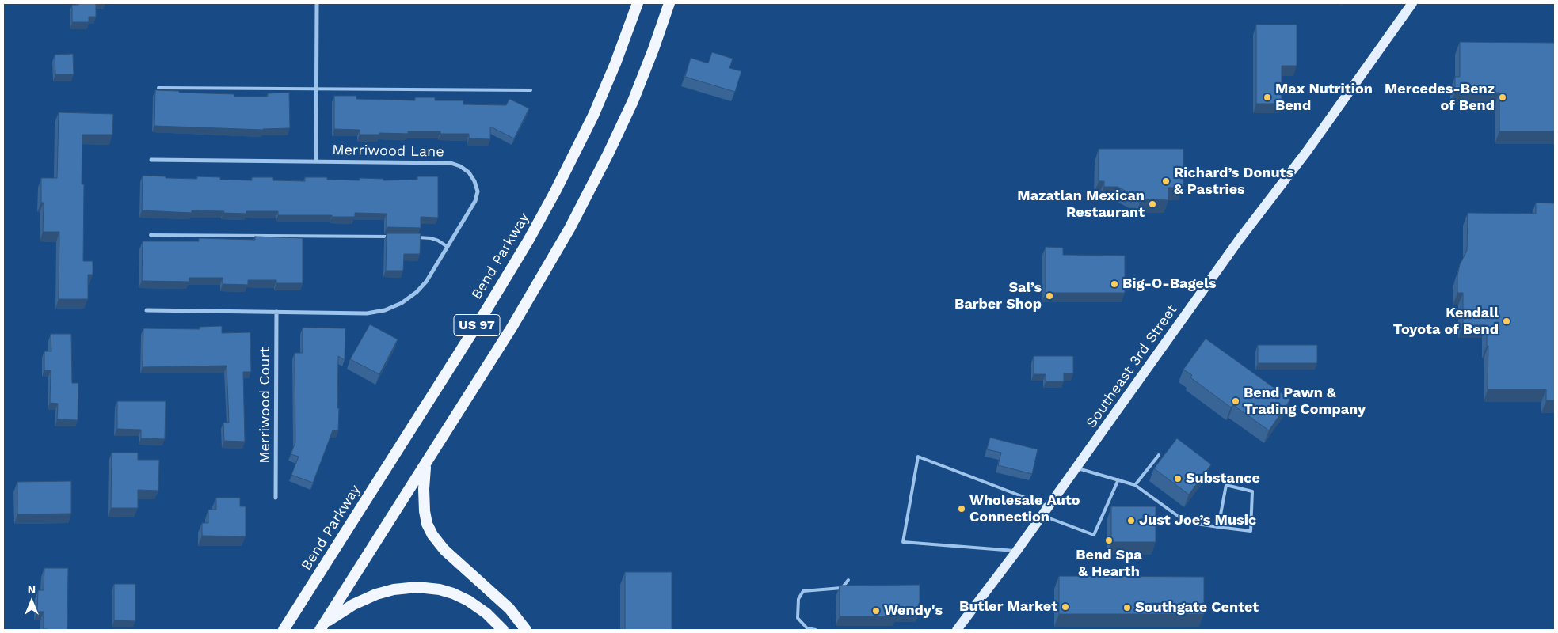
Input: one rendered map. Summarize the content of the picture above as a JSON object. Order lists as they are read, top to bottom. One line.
{"streets":{"highway":["Bend Parkway","US 97"],"main road":["Southeast 3rd Street"],"street":["Merriwood Lane","Merriwood Court"]},"crossings":[["Merriwood Lane","Merriwood Court"]],"places":["Max Nutrition Bend","Mercedes-Benz of Bend","Richard’s Donuts & Pastries","Mazatlan Mexican Restaurant","Big-O-Bagels","Sal’s Barber Shop","Kendall Toyota of Bend","Bend Pawn & Trading Company","Substance","Wholesale Auto Connection","Just Joe’s Music","Bend Spa & Hearth","Butler Market","Southgate Centet","Wendy's"],"north":"top"}
